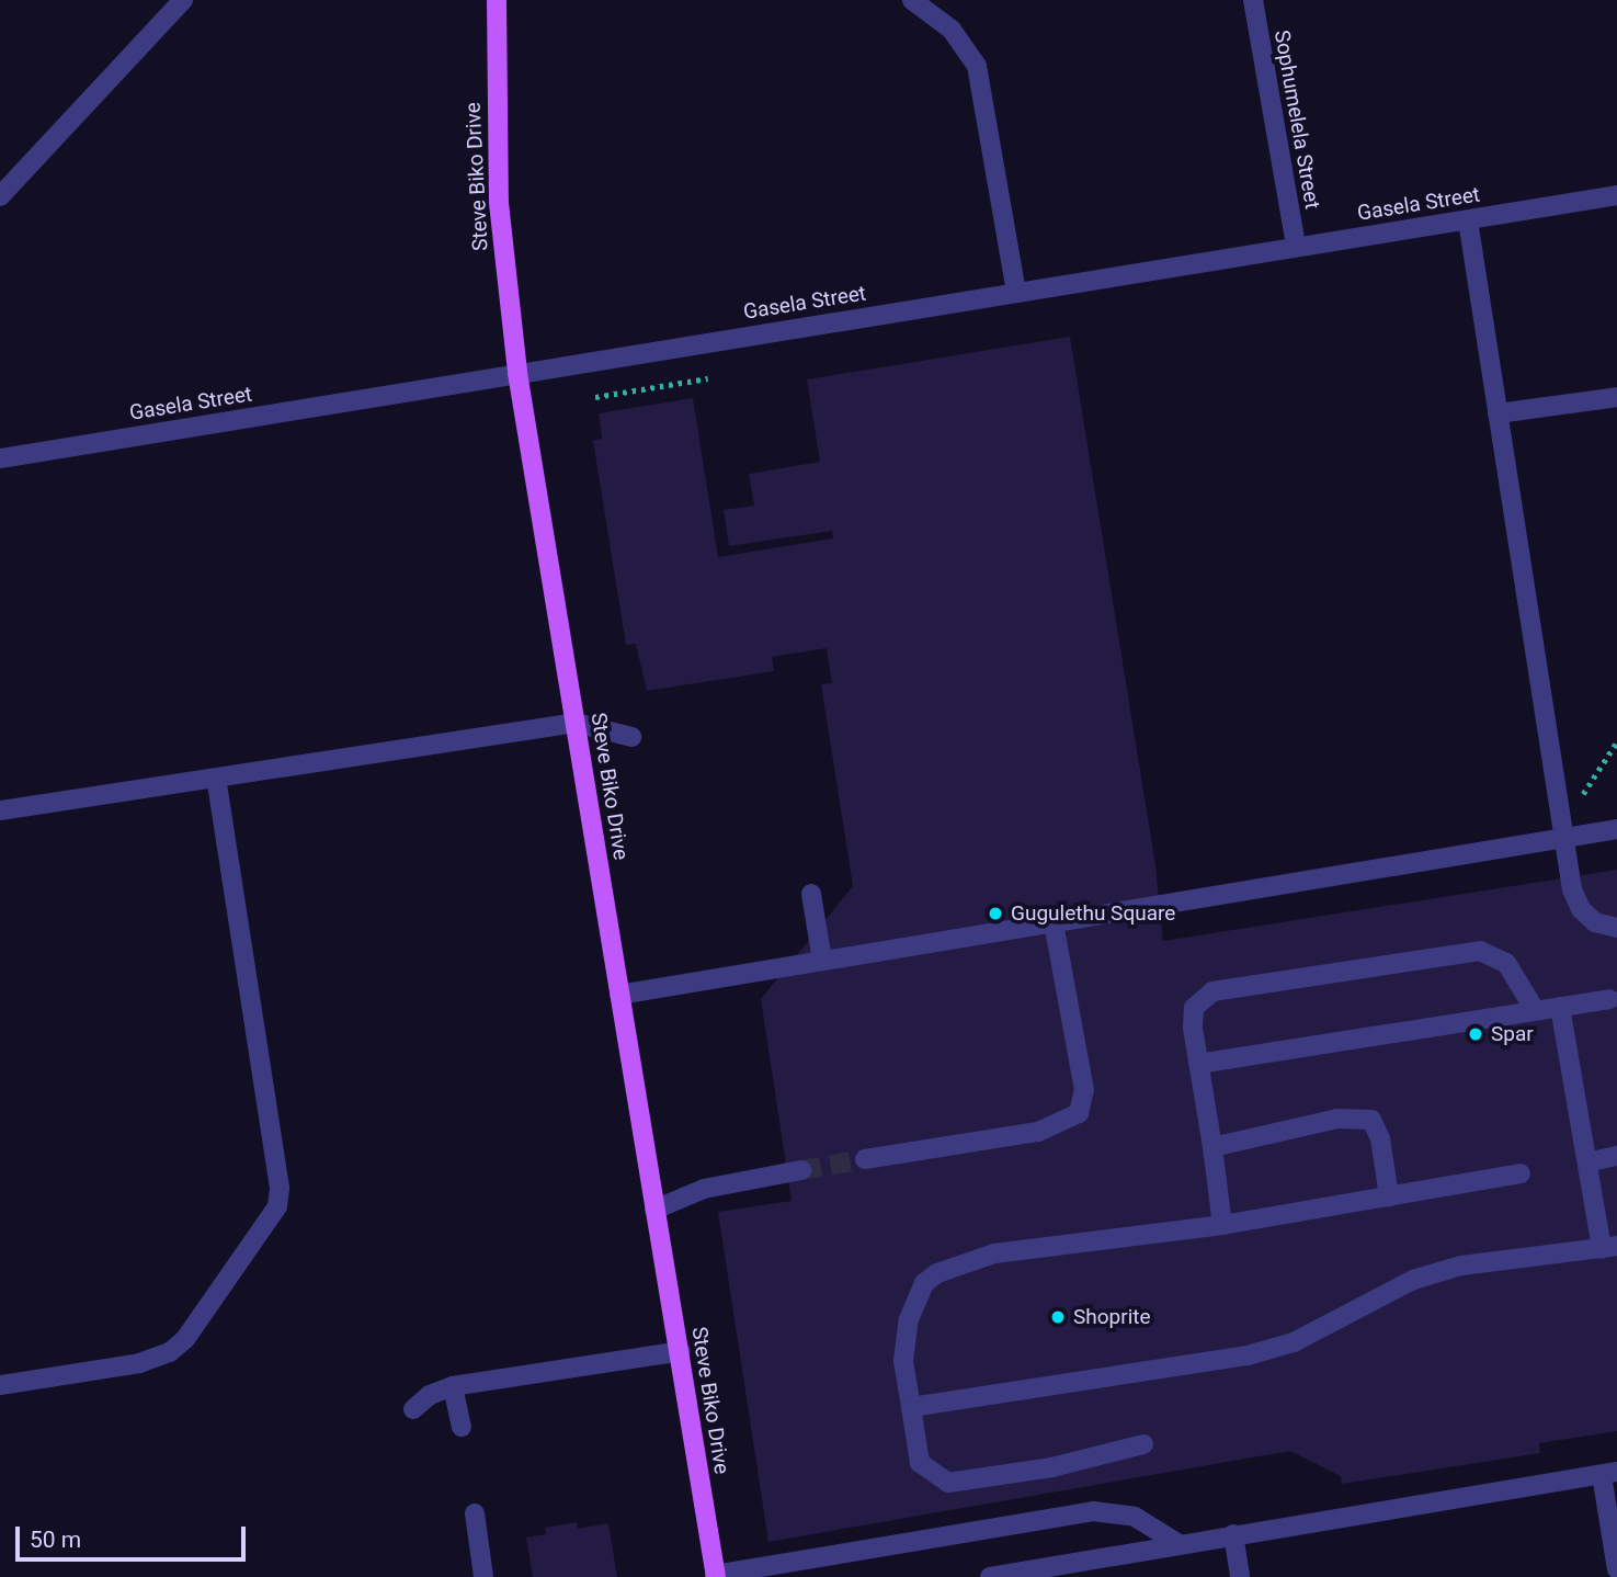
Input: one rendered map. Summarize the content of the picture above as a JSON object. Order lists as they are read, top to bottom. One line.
{"streets":{"main road":["Steve Biko Drive"],"street":["Sophumelela Street","Gasela Street"]},"crossings":[["Sophumelela Street","Gasela Street"],["Steve Biko Drive","Gasela Street"]],"places":["Gugulethu Square","Spar","Shoprite"],"scale_bar":"50 m"}
